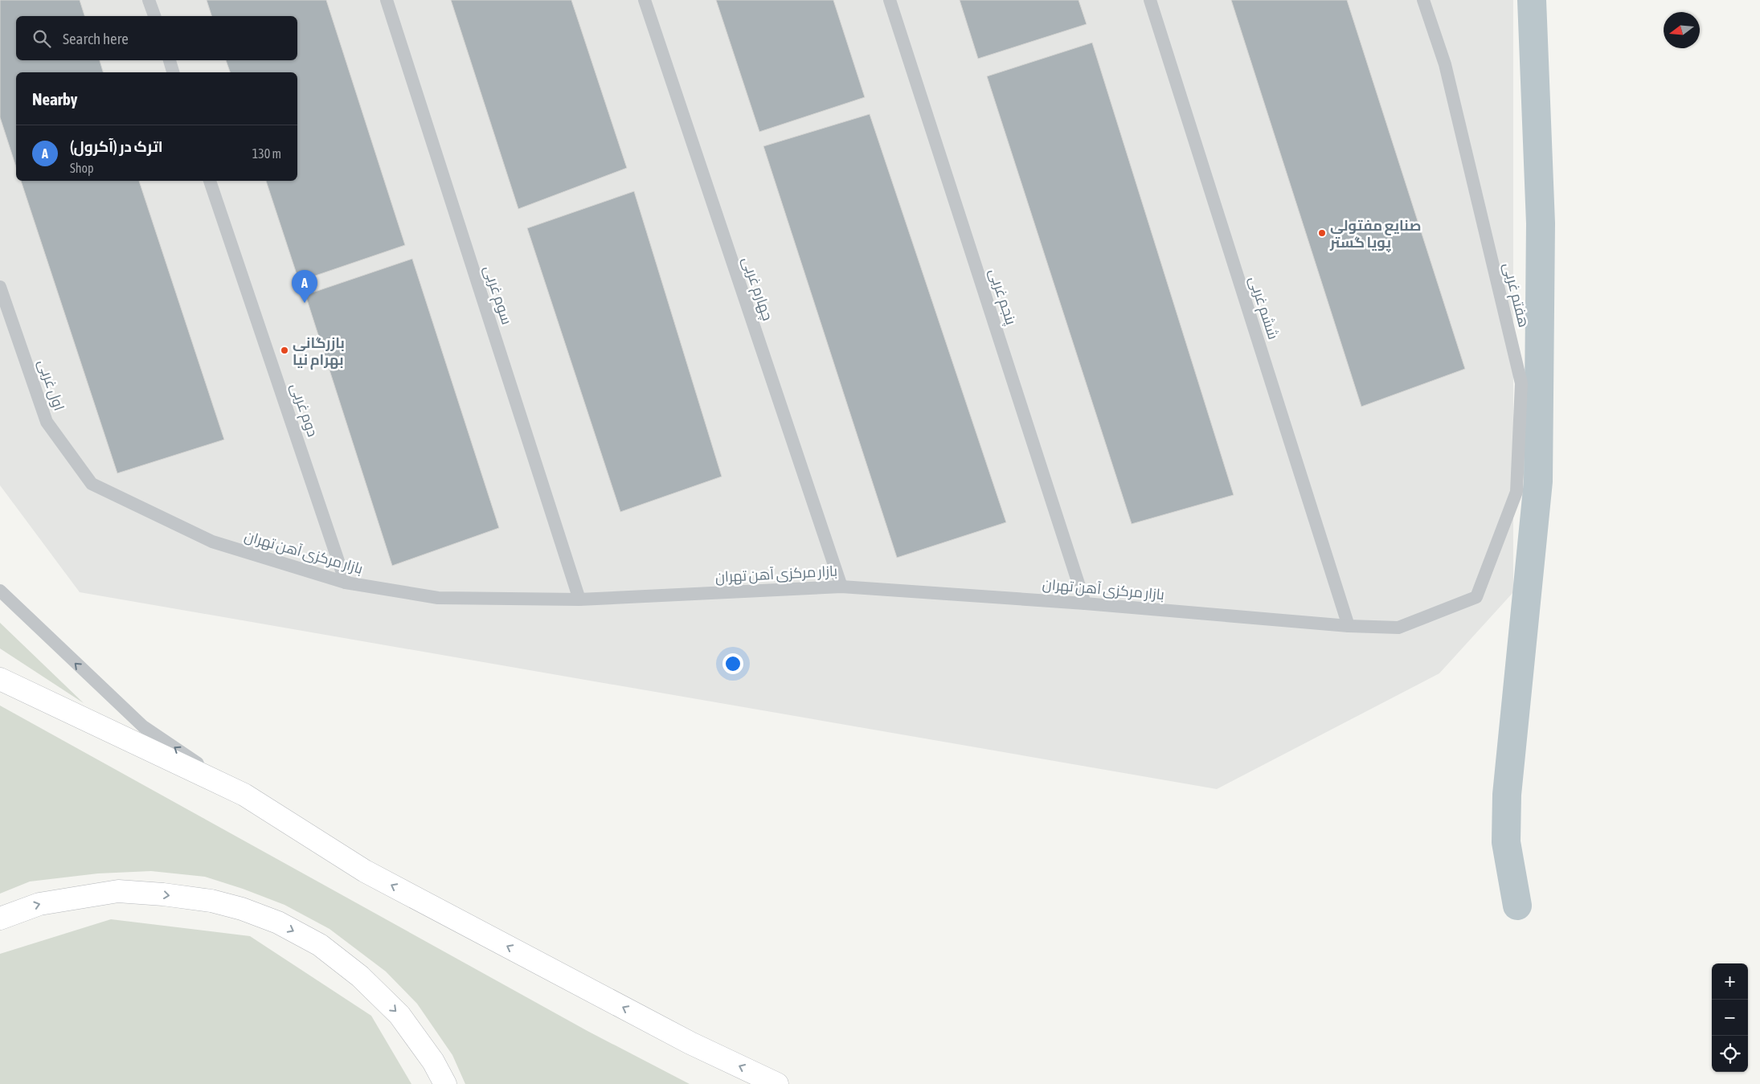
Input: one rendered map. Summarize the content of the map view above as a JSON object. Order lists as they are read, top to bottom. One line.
{"streets":{"lane":["چهارم غربی","سوم غربی","هفتم غربی","پنجم غربی","ششم غربی","اول غربی","دوم غربی","بازار مرکزی آهن تهران"]},"crossings":[["چهارم غربی","بازار مرکزی آهن تهران"],["سوم غربی","بازار مرکزی آهن تهران"],["هفتم غربی","بازار مرکزی آهن تهران"],["پنجم غربی","بازار مرکزی آهن تهران"],["ششم غربی","بازار مرکزی آهن تهران"],["اول غربی","بازار مرکزی آهن تهران"],["دوم غربی","بازار مرکزی آهن تهران"]],"places":["صنایع مفتولی پویا گستر","بازرگانی بهرام نیا"],"north":"left","page":{"search":"Search here","heading":"Nearby","list":[{"mark":"A","name":"اترک در (آکرول)","note":"Shop","value":"130 m"}],"pins":"A","map_buttons":["+","−"]}}
